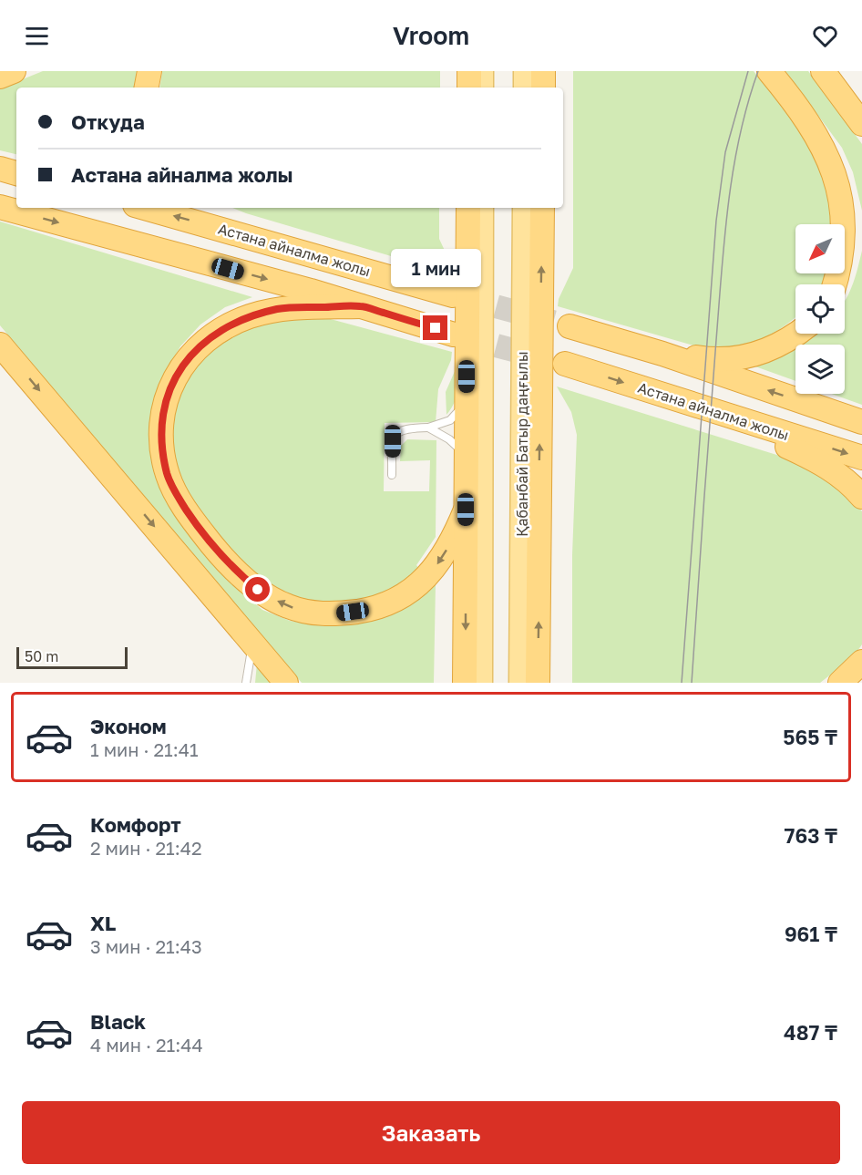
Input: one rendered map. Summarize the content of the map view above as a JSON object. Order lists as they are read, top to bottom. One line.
{"streets":{"highway":["Астана айналма жолы"],"main road":["Қабанбай Батыр даңғылы"]},"scale_bar":"50 m","north":"bottom left","page":{"header":"Vroom","banner":["Откуда","Астана айналма жолы"],"bubble":"1 мин","scale":"50 m","list":[{"name":"Эконом","note":"1 мин · 21:41","value":"565 ₸"},{"name":"Комфорт","note":"2 мин · 21:42","value":"763 ₸"},{"name":"XL","note":"3 мин · 21:43","value":"961 ₸"},{"name":"Black","note":"4 мин · 21:44","value":"487 ₸"}],"buttons":"Заказать"}}
